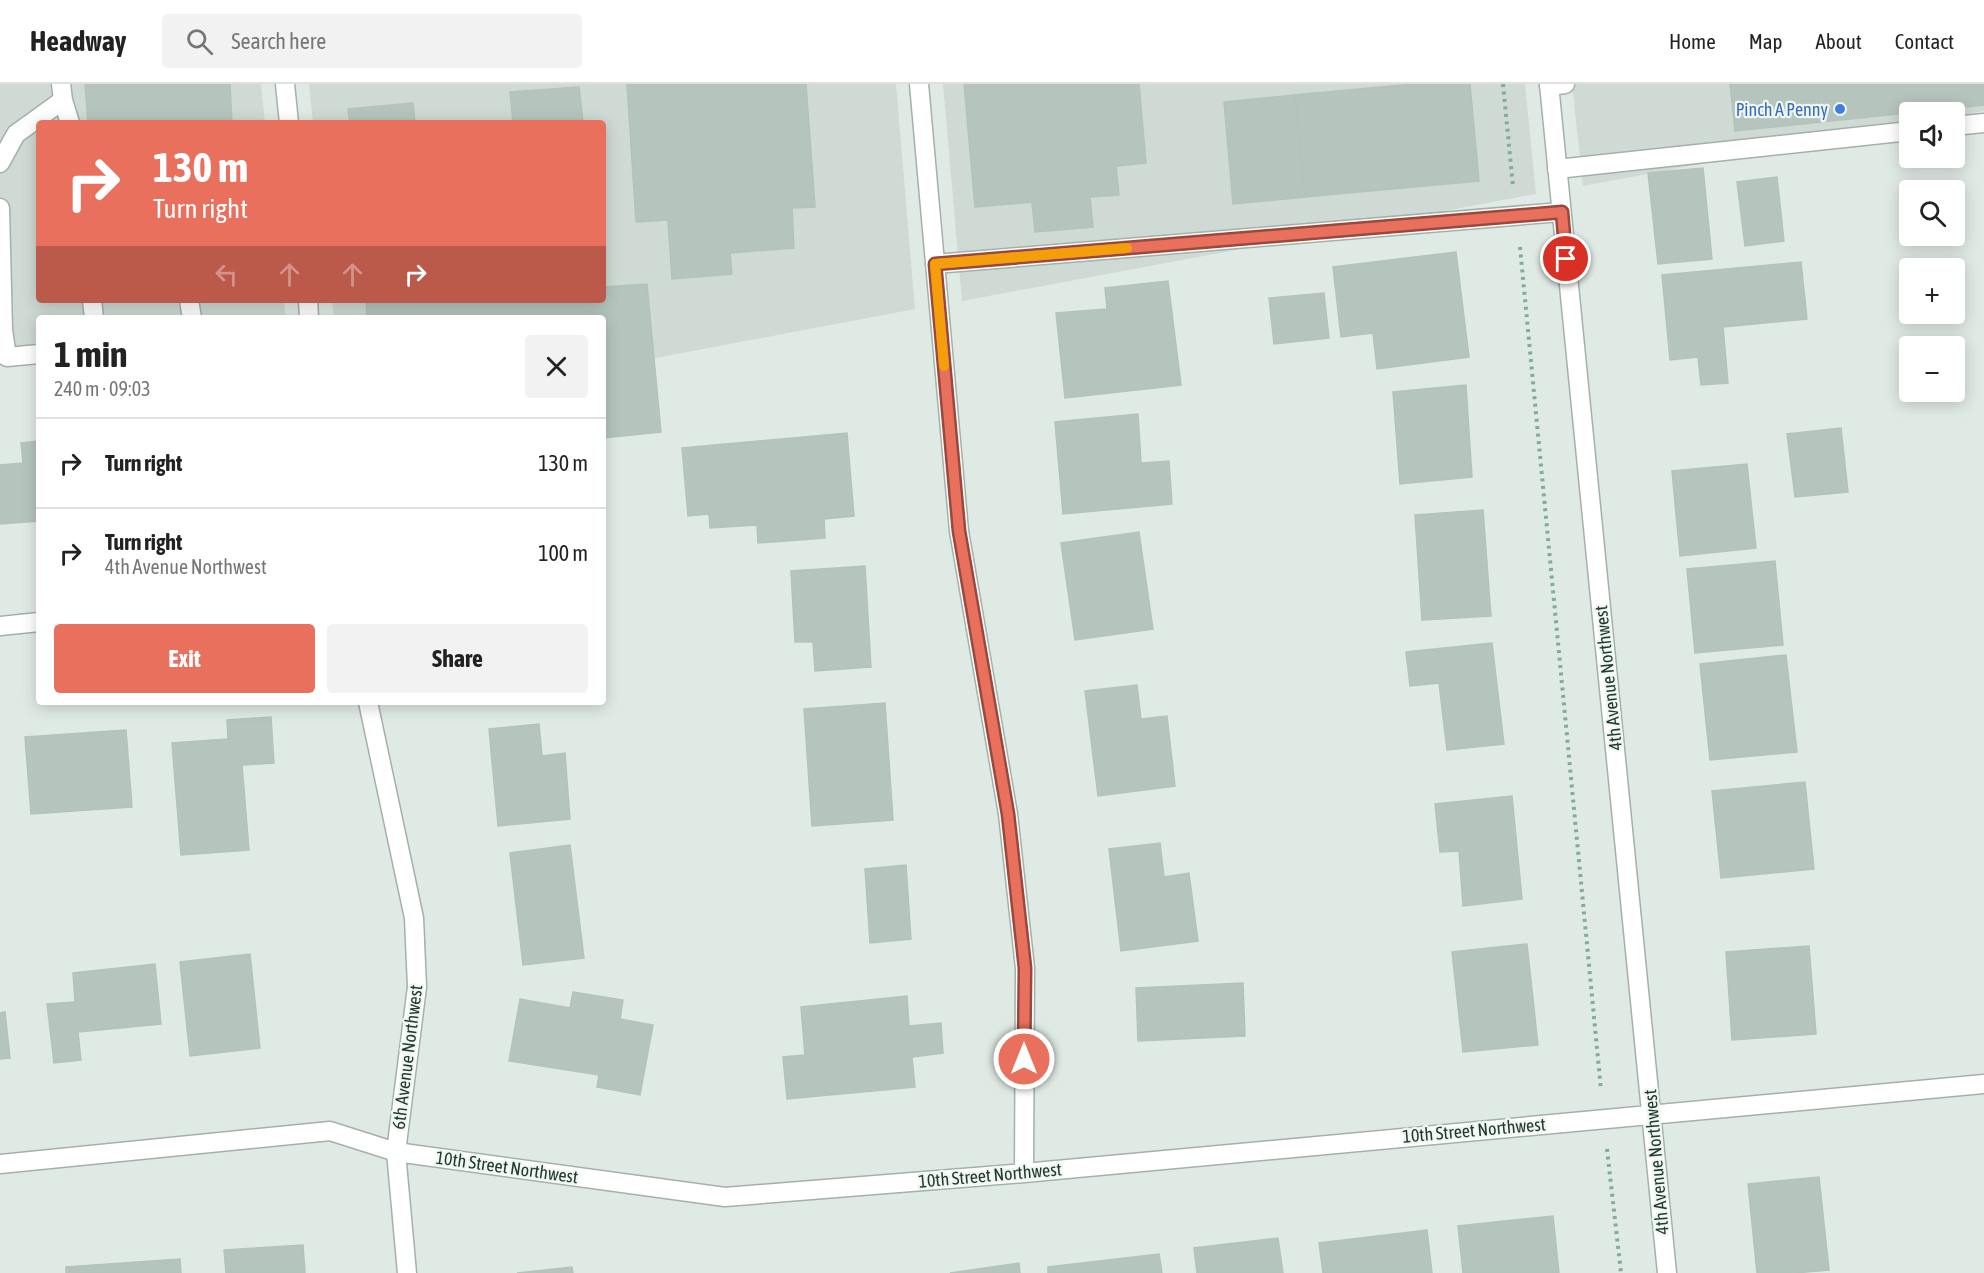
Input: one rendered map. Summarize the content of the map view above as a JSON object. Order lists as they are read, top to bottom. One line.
{"streets":{"street":["4th Avenue Northwest","6th Avenue Northwest","10th Street Northwest"]},"crossings":[["4th Avenue Northwest","10th Street Northwest"],["6th Avenue Northwest","10th Street Northwest"]],"places":["Pinch A Penny"],"page":{"header":"Headway","search":"Search here","nav":["Home","Map","About","Contact"],"map_buttons":["+","−"],"turn":["130 m","Turn right"],"heading":["1 min","240 m · 09:03"],"list":[{"name":"Turn right","value":"130 m"},{"name":"Turn right","note":"4th Avenue Northwest","value":"100 m"}],"buttons":["Exit","Share"]}}
